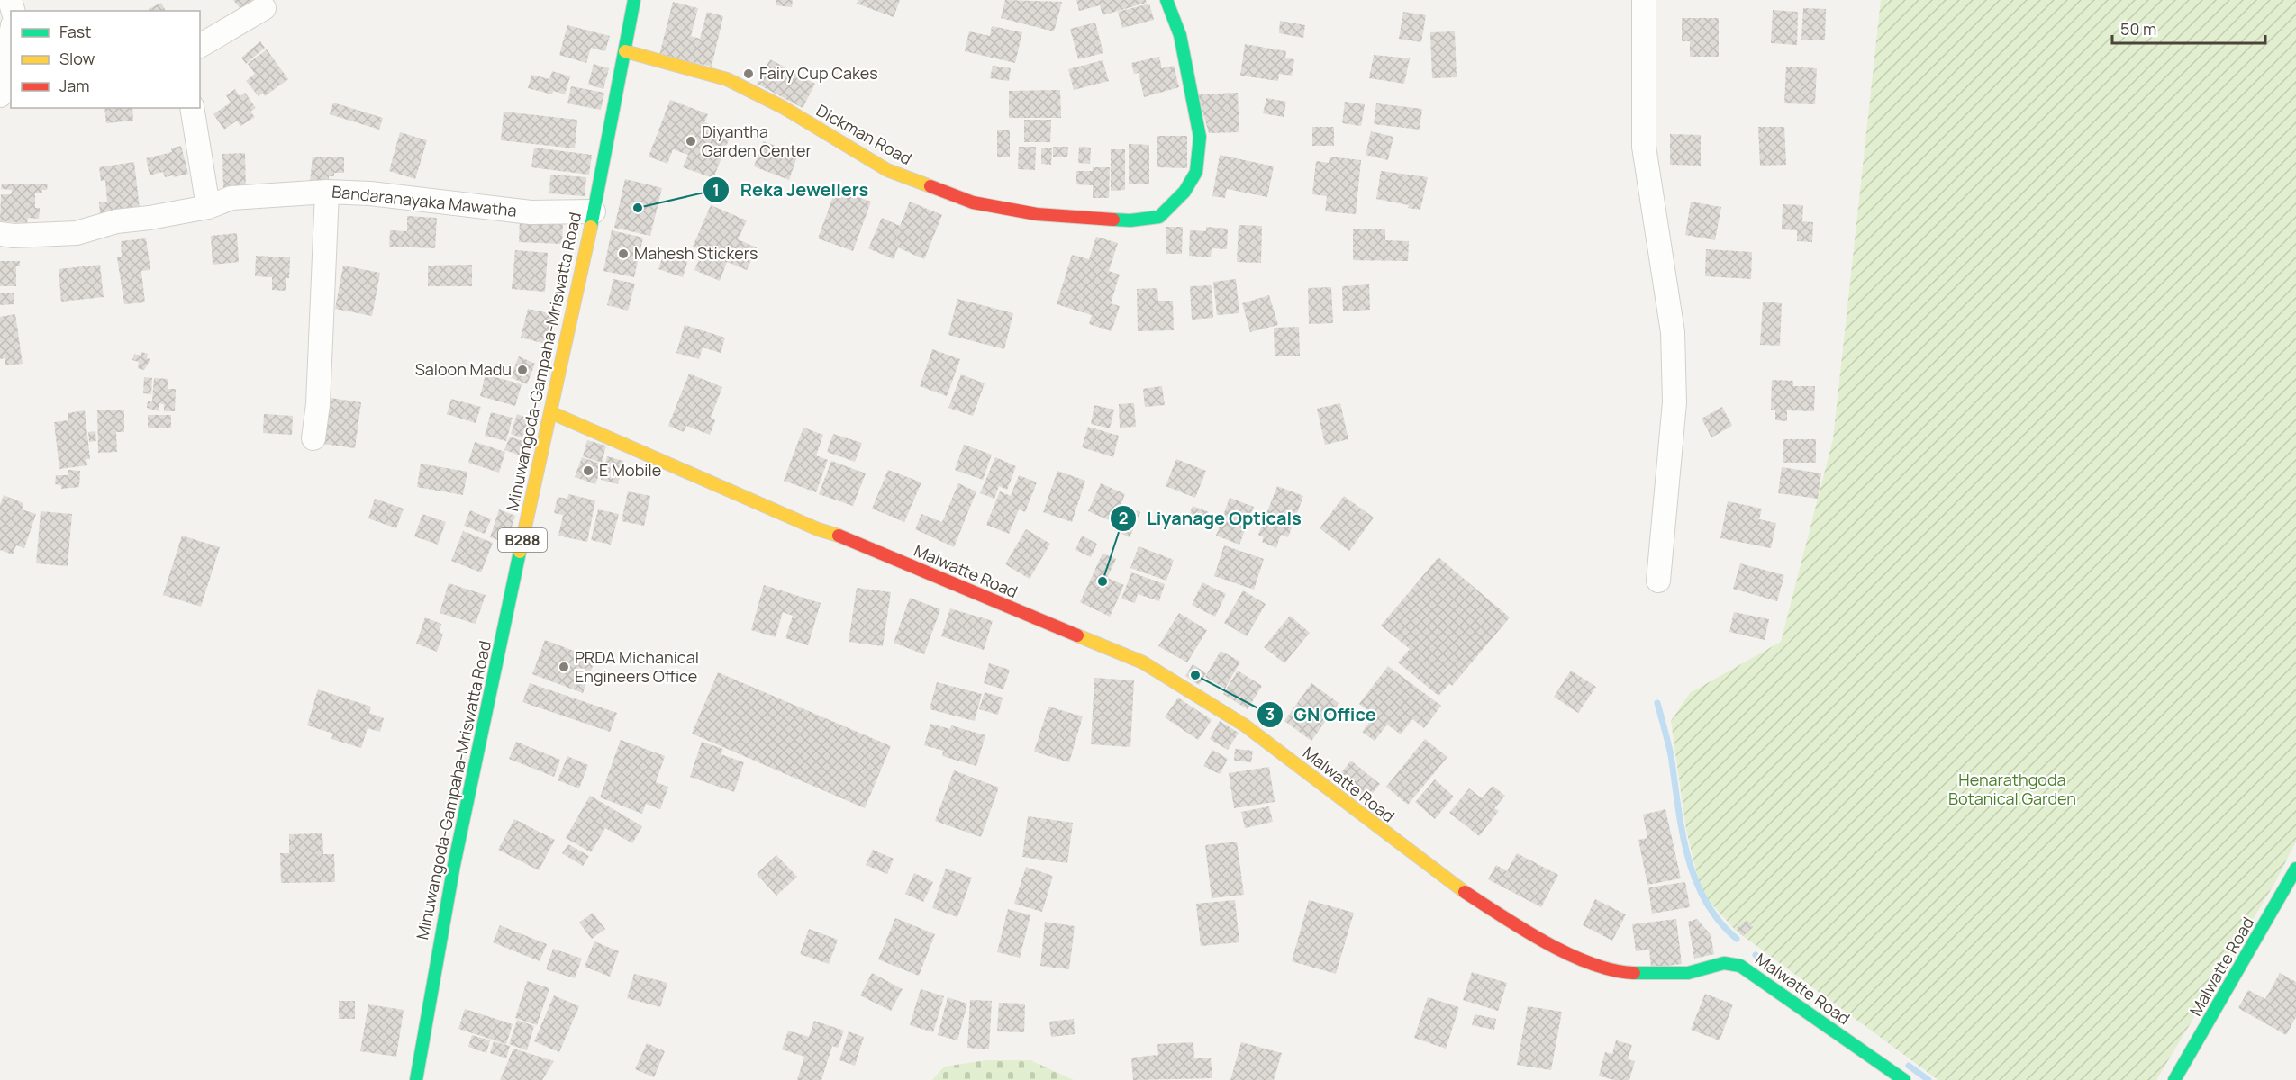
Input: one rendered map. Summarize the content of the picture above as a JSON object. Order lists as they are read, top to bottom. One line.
{"streets":{"street":["Dickman Road","Bandaranayaka Mawatha","Minuwangoda-Gampaha-Mriswatta Road","B288","Malwatte Road"]},"crossings":[["Dickman Road","Minuwangoda-Gampaha-Mriswatta Road"],["Bandaranayaka Mawatha","Minuwangoda-Gampaha-Mriswatta Road"],["Minuwangoda-Gampaha-Mriswatta Road","Malwatte Road"]],"parks":["Henarathgoda Botanical Garden"],"places":["Fairy Cup Cakes","Diyantha Garden Center","Reka Jewellers","Mahesh Stickers","Saloon Madu","E Mobile","Liyanage Opticals","PRDA Michanical Engineers Office","GN Office"],"legend":["Fast","Slow","Jam"],"scale_bar":"50 m"}
